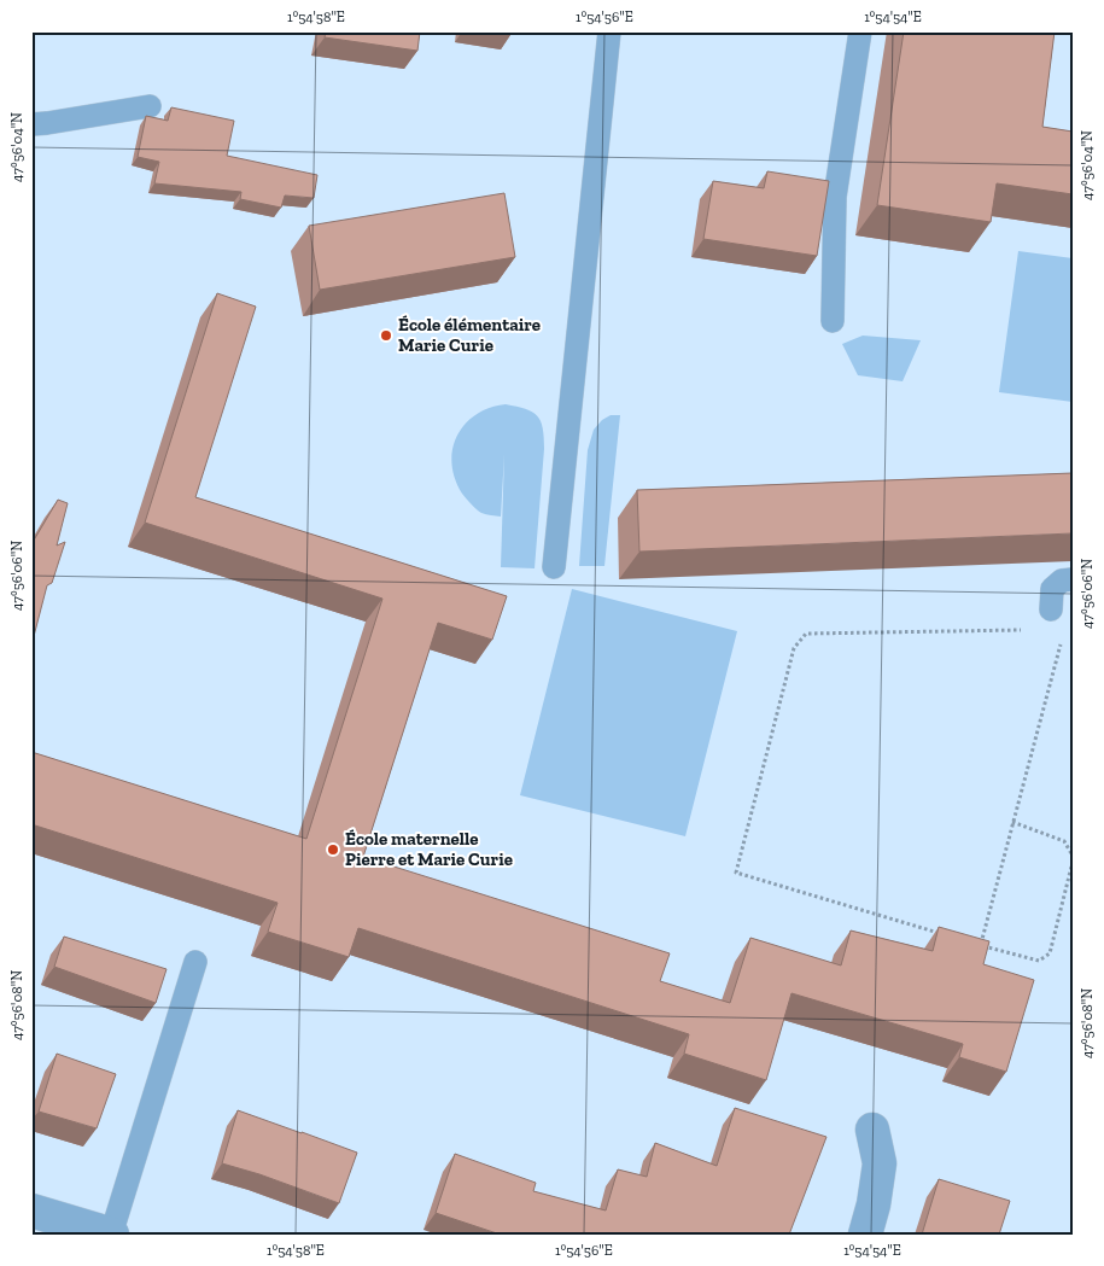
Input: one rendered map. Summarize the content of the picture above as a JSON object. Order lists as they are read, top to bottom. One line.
{"places":["École élémentaire Marie Curie","École maternelle Pierre et Marie Curie"],"coordinates":["1°54'58\"E","1°54'56\"E","1°54'54\"E","47°56'04\"N","47°56'06\"N","47°56'08\"N"]}
